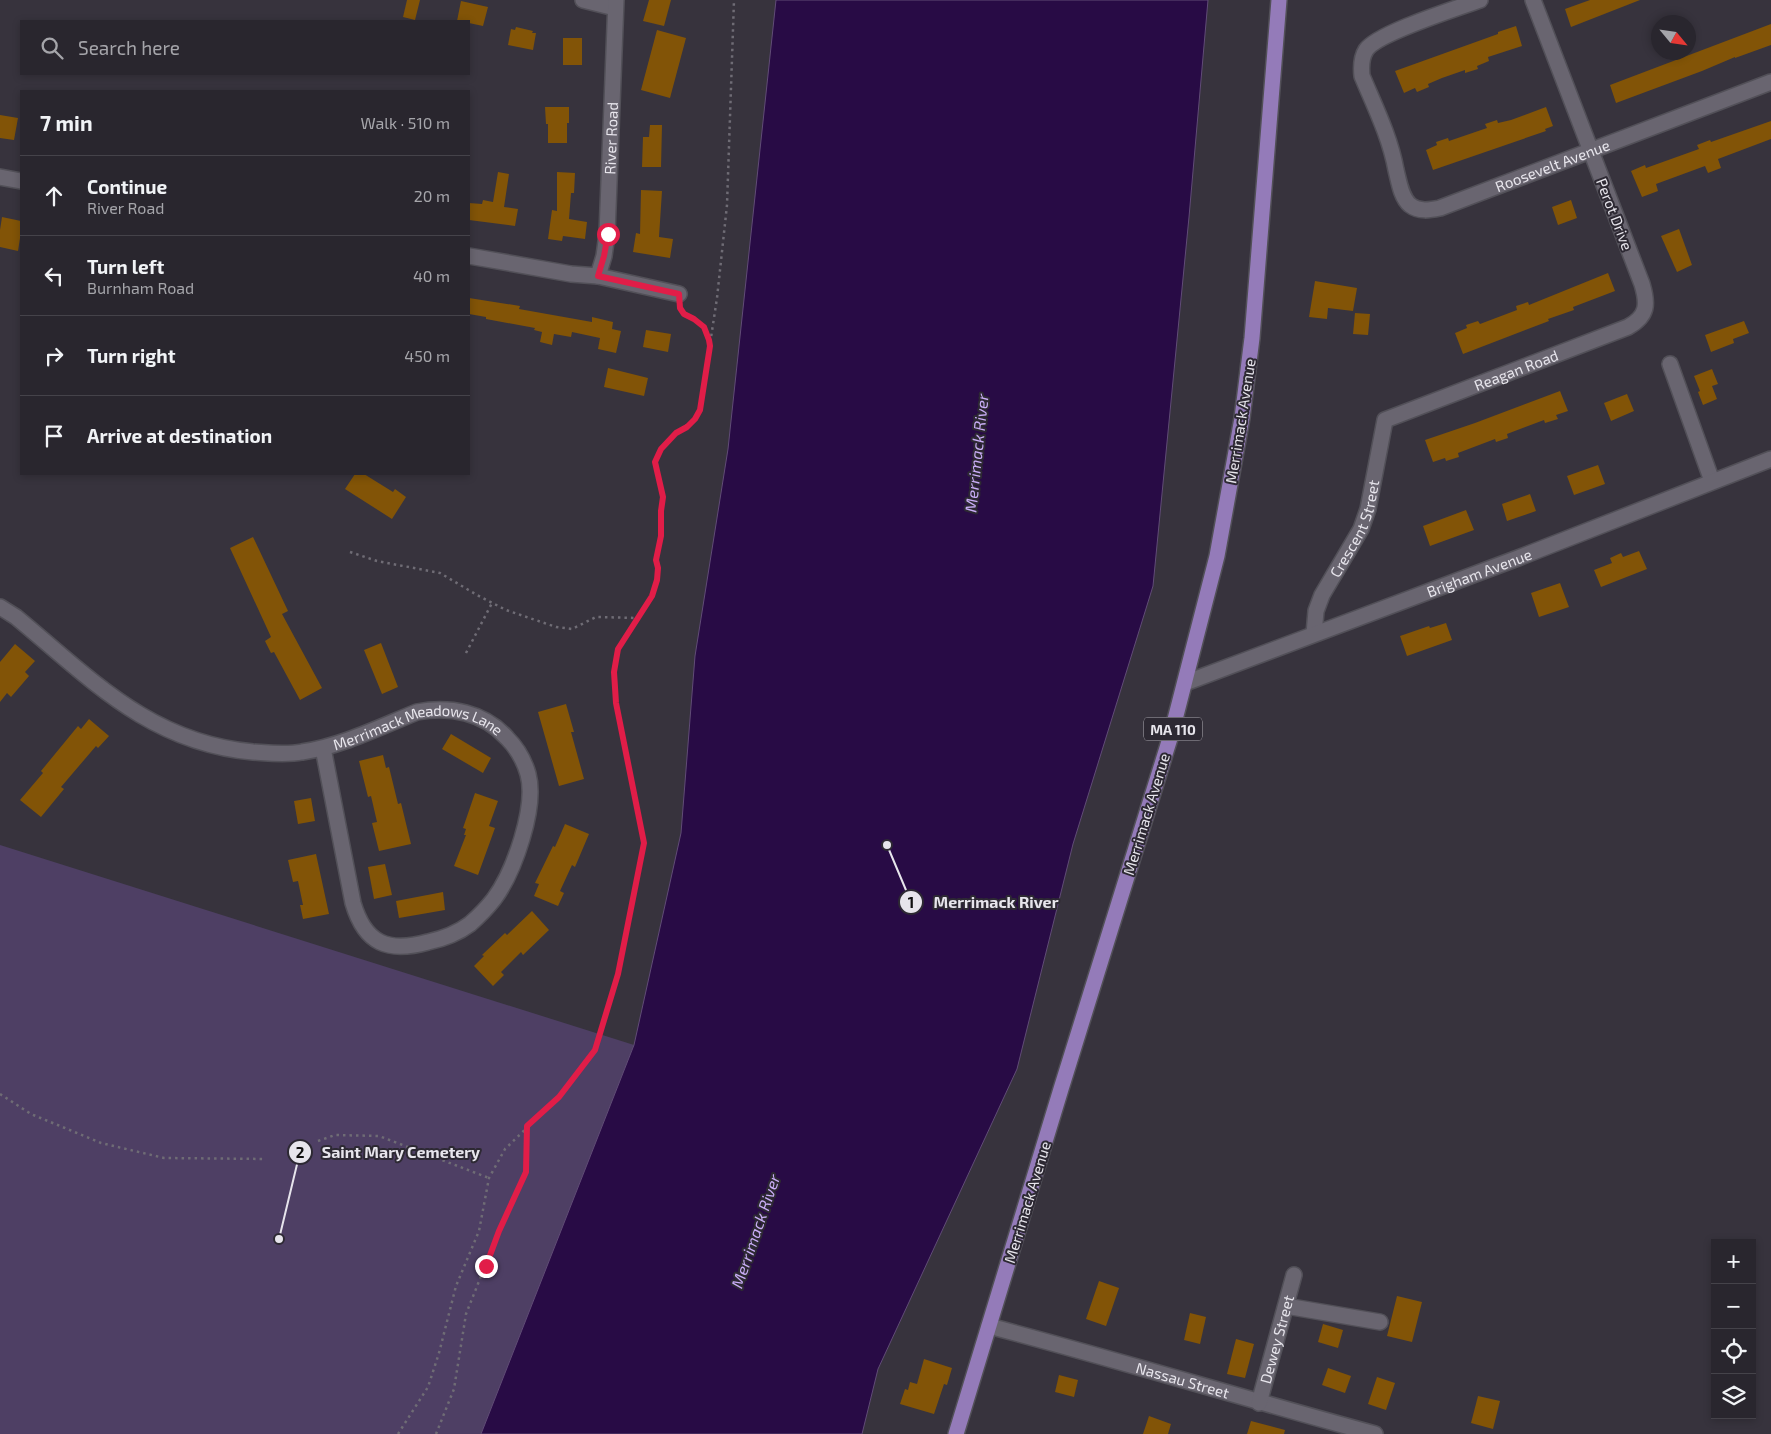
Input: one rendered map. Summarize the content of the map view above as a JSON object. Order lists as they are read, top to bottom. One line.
{"streets":{"main road":["Merrimack Avenue","MA 110"],"street":["River Road","Roosevelt Avenue","Perot Drive","Reagan Road","Crescent Street","Brigham Avenue","Merrimack Meadows Lane","Dewey Street","Nassau Street"]},"crossings":[["Roosevelt Avenue","Perot Drive"],["Perot Drive","Reagan Road"],["Reagan Road","Crescent Street"],["Merrimack Avenue","Brigham Avenue"],["Merrimack Avenue","Nassau Street"],["Crescent Street","Brigham Avenue"],["Dewey Street","Nassau Street"]],"water":["Merrimack River"],"places":["Merrimack River","Saint Mary Cemetery"],"north":"bottom right","page":{"search":"Search here","heading":["7 min","Walk · 510 m"],"list":[["Continue","River Road","20 m"],["Turn left","Burnham Road","40 m"],["Turn right","450 m"],"Arrive at destination"],"map_buttons":["+","−"]}}
